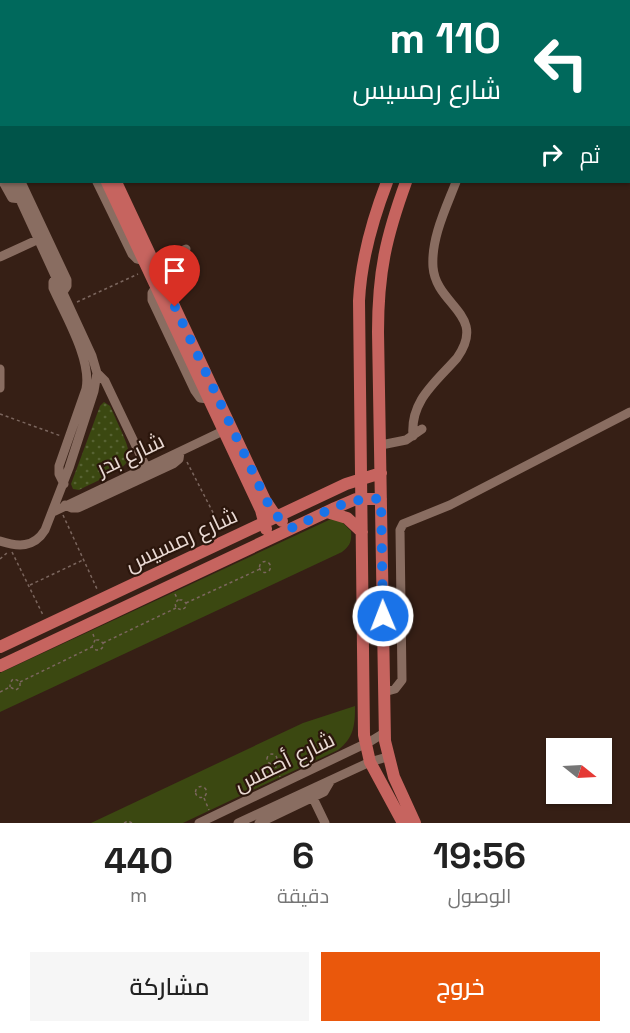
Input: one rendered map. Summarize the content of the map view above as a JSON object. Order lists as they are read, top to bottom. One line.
{"streets":{"main road":["شارع رمسيس"],"street":["شارع بدر","شارع أحمس"]},"north":"right","page":{"turn":["110 m","شارع رمسيس"],"then":"ثم","eta":["19:56","الوصول","6","دقيقة","440","m"],"buttons":["خروج","مشاركة"]}}
